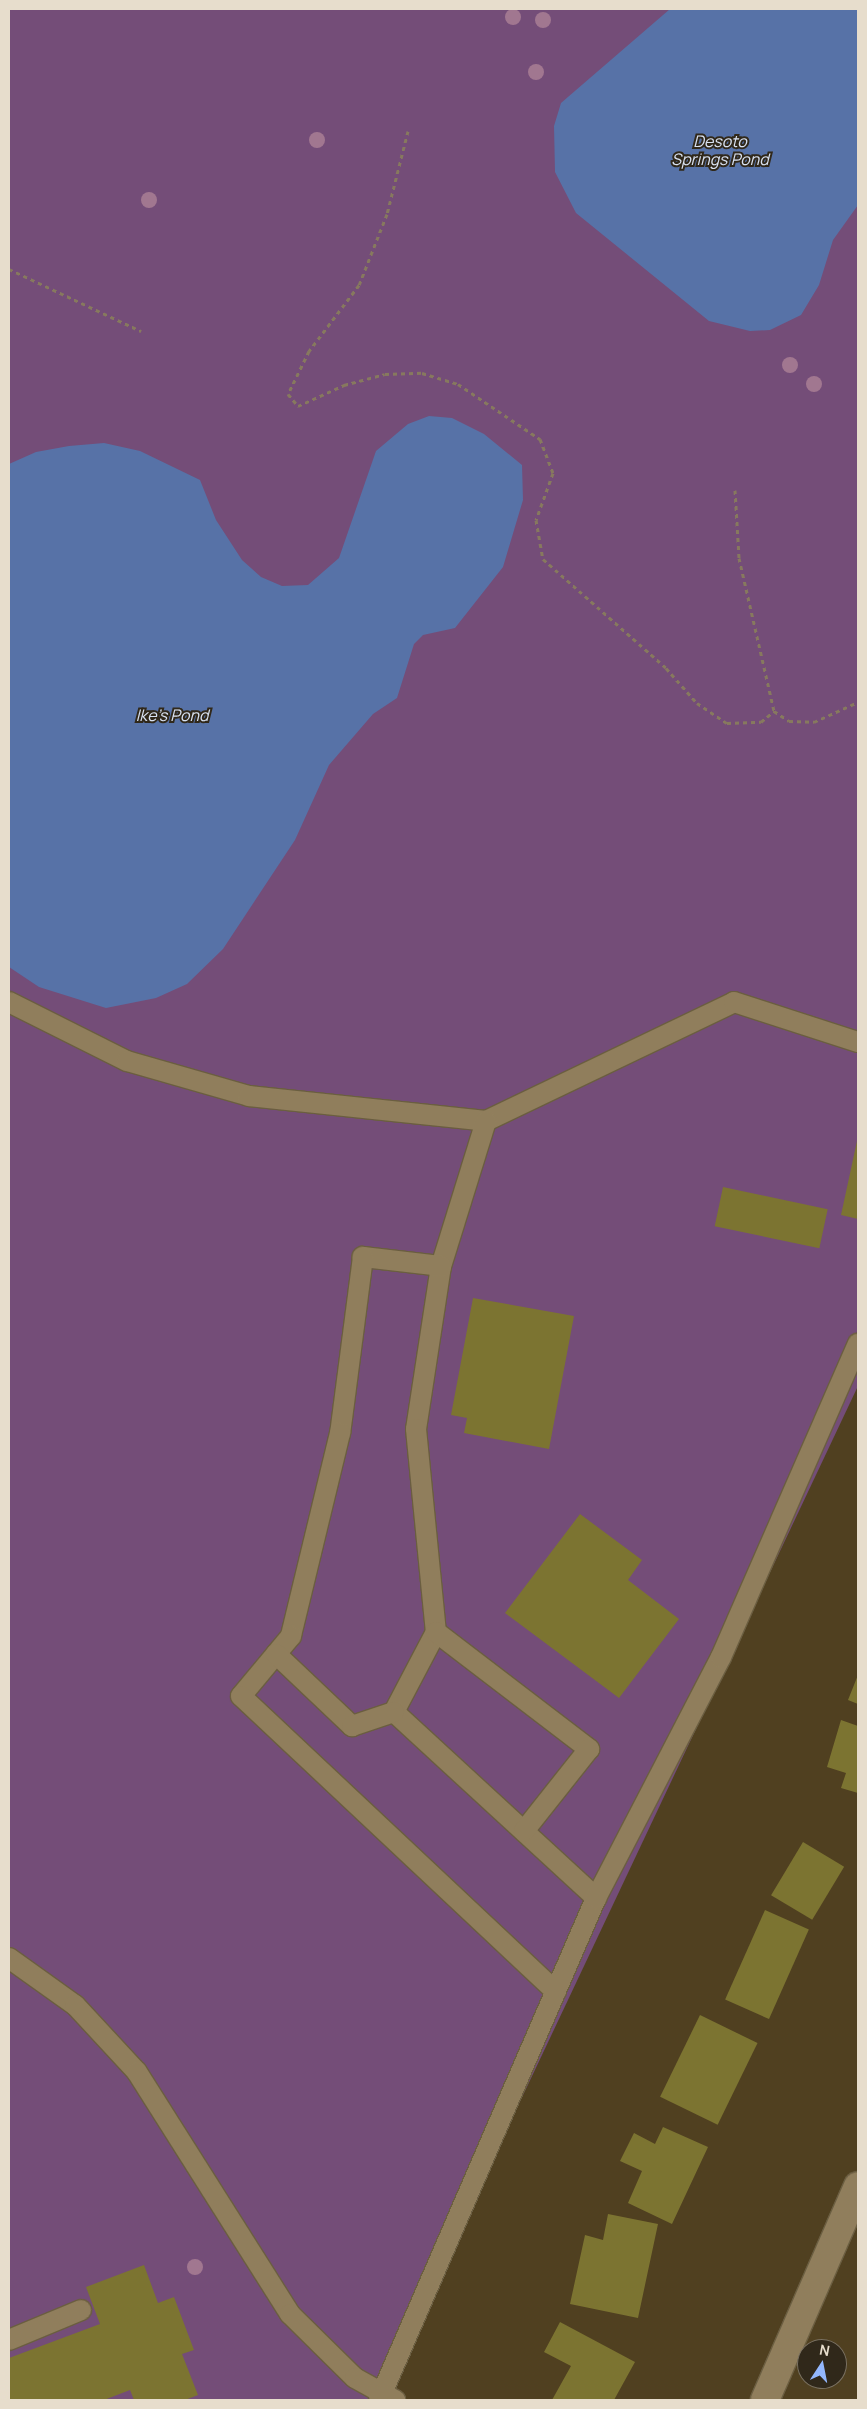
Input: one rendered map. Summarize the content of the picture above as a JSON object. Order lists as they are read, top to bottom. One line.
{"water":["Desoto Springs Pond","Ike's Pond"],"north":"top"}
